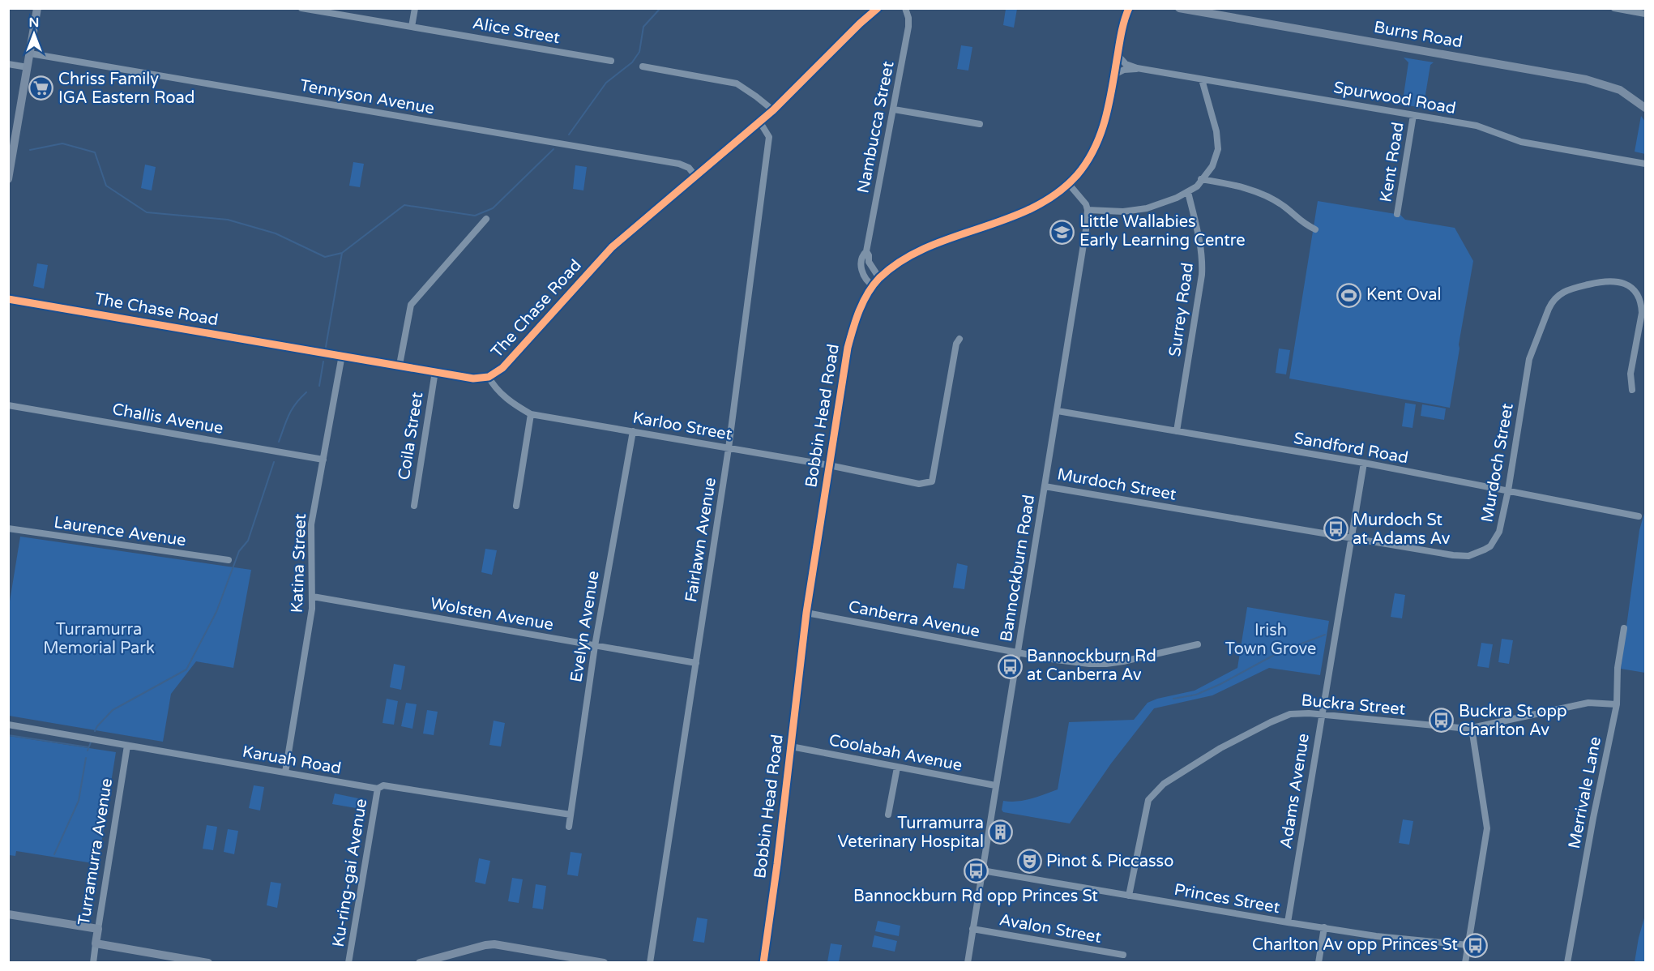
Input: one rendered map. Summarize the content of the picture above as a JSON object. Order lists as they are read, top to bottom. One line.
{"streets":{"main road":["Burns Road","The Chase Road","Bobbin Head Road","Turramurra Avenue"],"street":["Alice Street","Tennyson Avenue","Spurwood Road","Nambucca Street","Kent Road","Surrey Road","Challis Avenue","Karloo Street","Coila Street","Sandford Road","Murdoch Street","Laurence Avenue","Fairlawn Avenue","Katina Street","Bannockburn Road","Wolsten Avenue","Canberra Avenue","Evelyn Avenue","Buckra Street","Coolabah Avenue","Karuah Road","Adams Avenue","Merrivale Lane","Ku-ring-gai Avenue","Princes Street","Avalon Street"]},"crossings":[["Tennyson Avenue","The Chase Road"],["Spurwood Road","Kent Road"],["Spurwood Road","Bobbin Head Road"],["Nambucca Street","Bobbin Head Road"],["The Chase Road","Coila Street"],["The Chase Road","Fairlawn Avenue"],["The Chase Road","Katina Street"],["Surrey Road","Sandford Road"],["Bobbin Head Road","Karloo Street"],["Bobbin Head Road","Canberra Avenue"],["Bobbin Head Road","Coolabah Avenue"],["Challis Avenue","Katina Street"],["Karloo Street","Fairlawn Avenue"],["Karloo Street","Evelyn Avenue"],["Sandford Road","Murdoch Street"],["Sandford Road","Bannockburn Road"],["Sandford Road","Adams Avenue"],["Murdoch Street","Bannockburn Road"],["Murdoch Street","Adams Avenue"],["Fairlawn Avenue","Wolsten Avenue"],["Katina Street","Wolsten Avenue"],["Katina Street","Karuah Road"],["Bannockburn Road","Canberra Avenue"],["Bannockburn Road","Coolabah Avenue"],["Bannockburn Road","Princes Street"],["Bannockburn Road","Avalon Street"],["Wolsten Avenue","Evelyn Avenue"],["Evelyn Avenue","Karuah Road"],["Buckra Street","Adams Avenue"],["Buckra Street","Merrivale Lane"],["Buckra Street","Princes Street"],["Karuah Road","Turramurra Avenue"],["Karuah Road","Ku-ring-gai Avenue"],["Adams Avenue","Princes Street"]],"parks":["Turramurra Memorial Park","Irish Town Grove"],"places":{"supermarket":["Chriss Family IGA Eastern Road"],"school or university":["Little Wallabies Early Learning Centre"],"sports":["Kent Oval"],"bus stop":["Murdoch St at Adams Av","Bannockburn Rd at Canberra Av","Buckra St opp Charlton Av","Bannockburn Rd opp Princes St","Charlton Av opp Princes St"],"building":["Turramurra Veterinary Hospital"],"theatre":["Pinot & Piccasso"]},"north":"top"}
